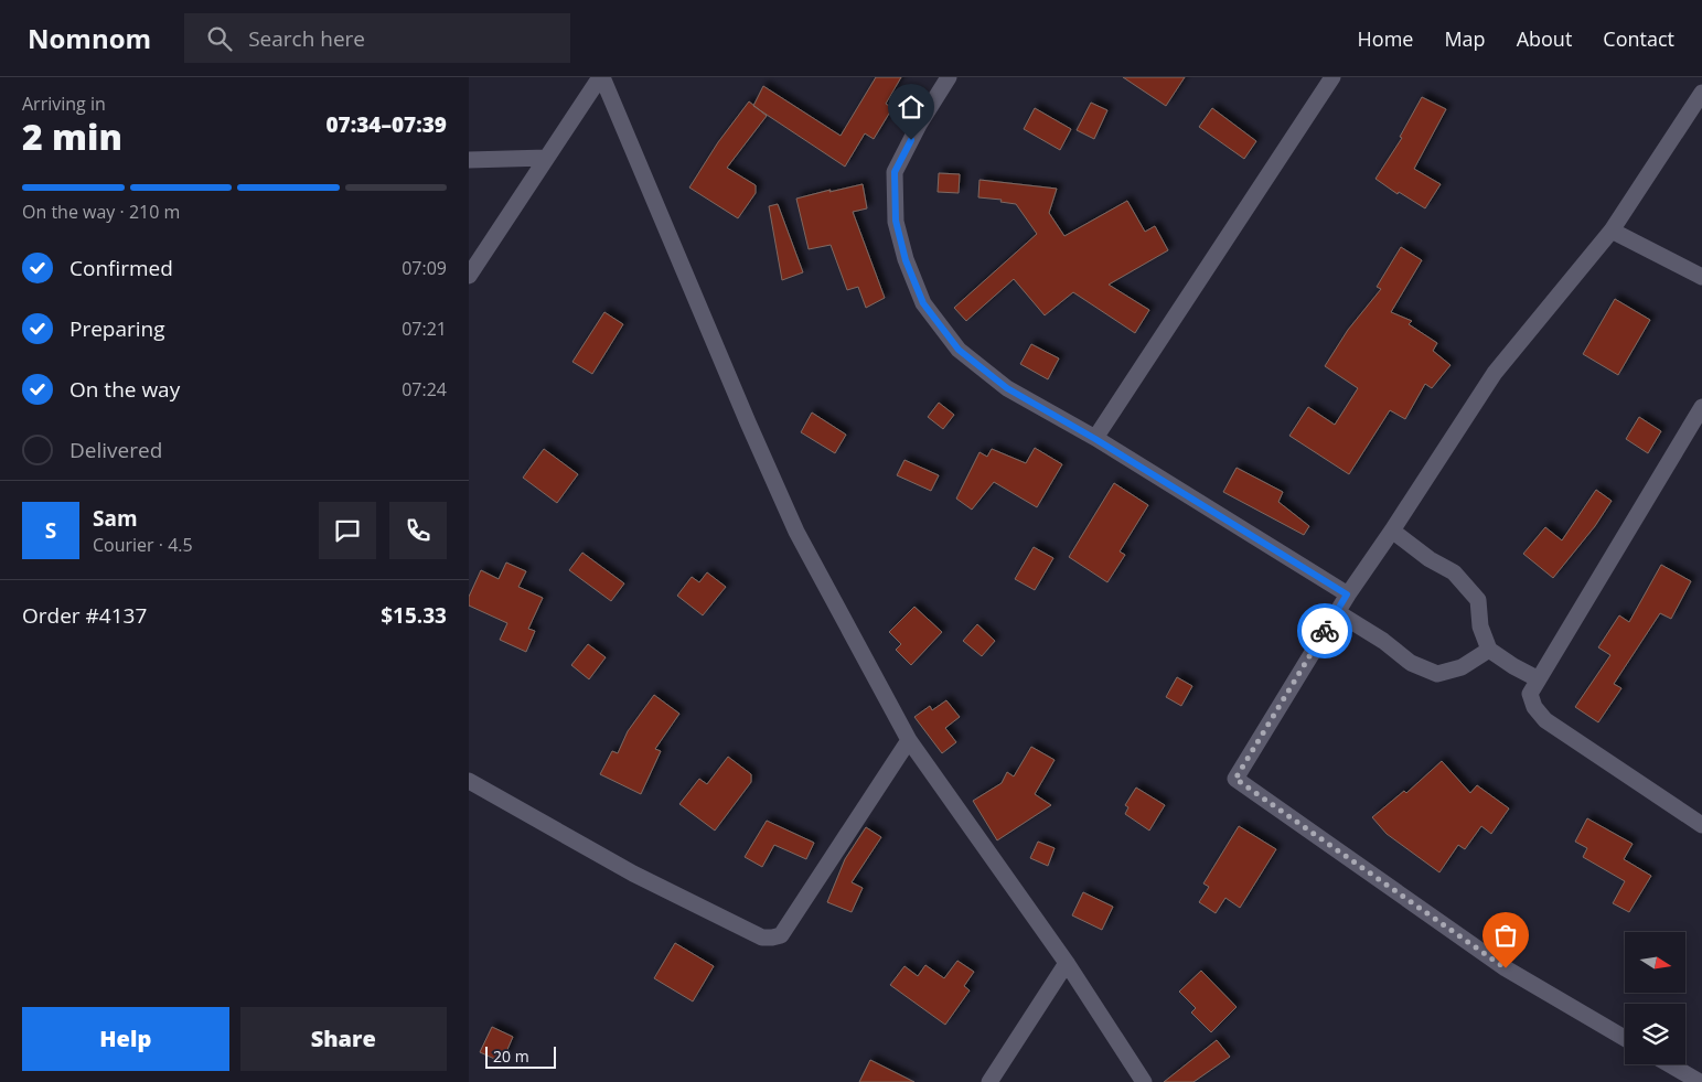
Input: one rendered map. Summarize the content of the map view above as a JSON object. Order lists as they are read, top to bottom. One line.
{"scale_bar":"20 m","north":"right","page":{"header":"Nomnom","search":"Search here","nav":["Home","Map","About","Contact"],"heading":["2 min","Arriving in","07:34–07:39"],"panel":["Sam","Courier · 4.5","Order #4137","$15.33"],"bar":"On the way · 210 m","list":[["Confirmed","07:09"],["Preparing","07:21"],["On the way","07:24"],"Delivered"],"round":"S","buttons":["Help","Share"],"scale":"20 m"}}
